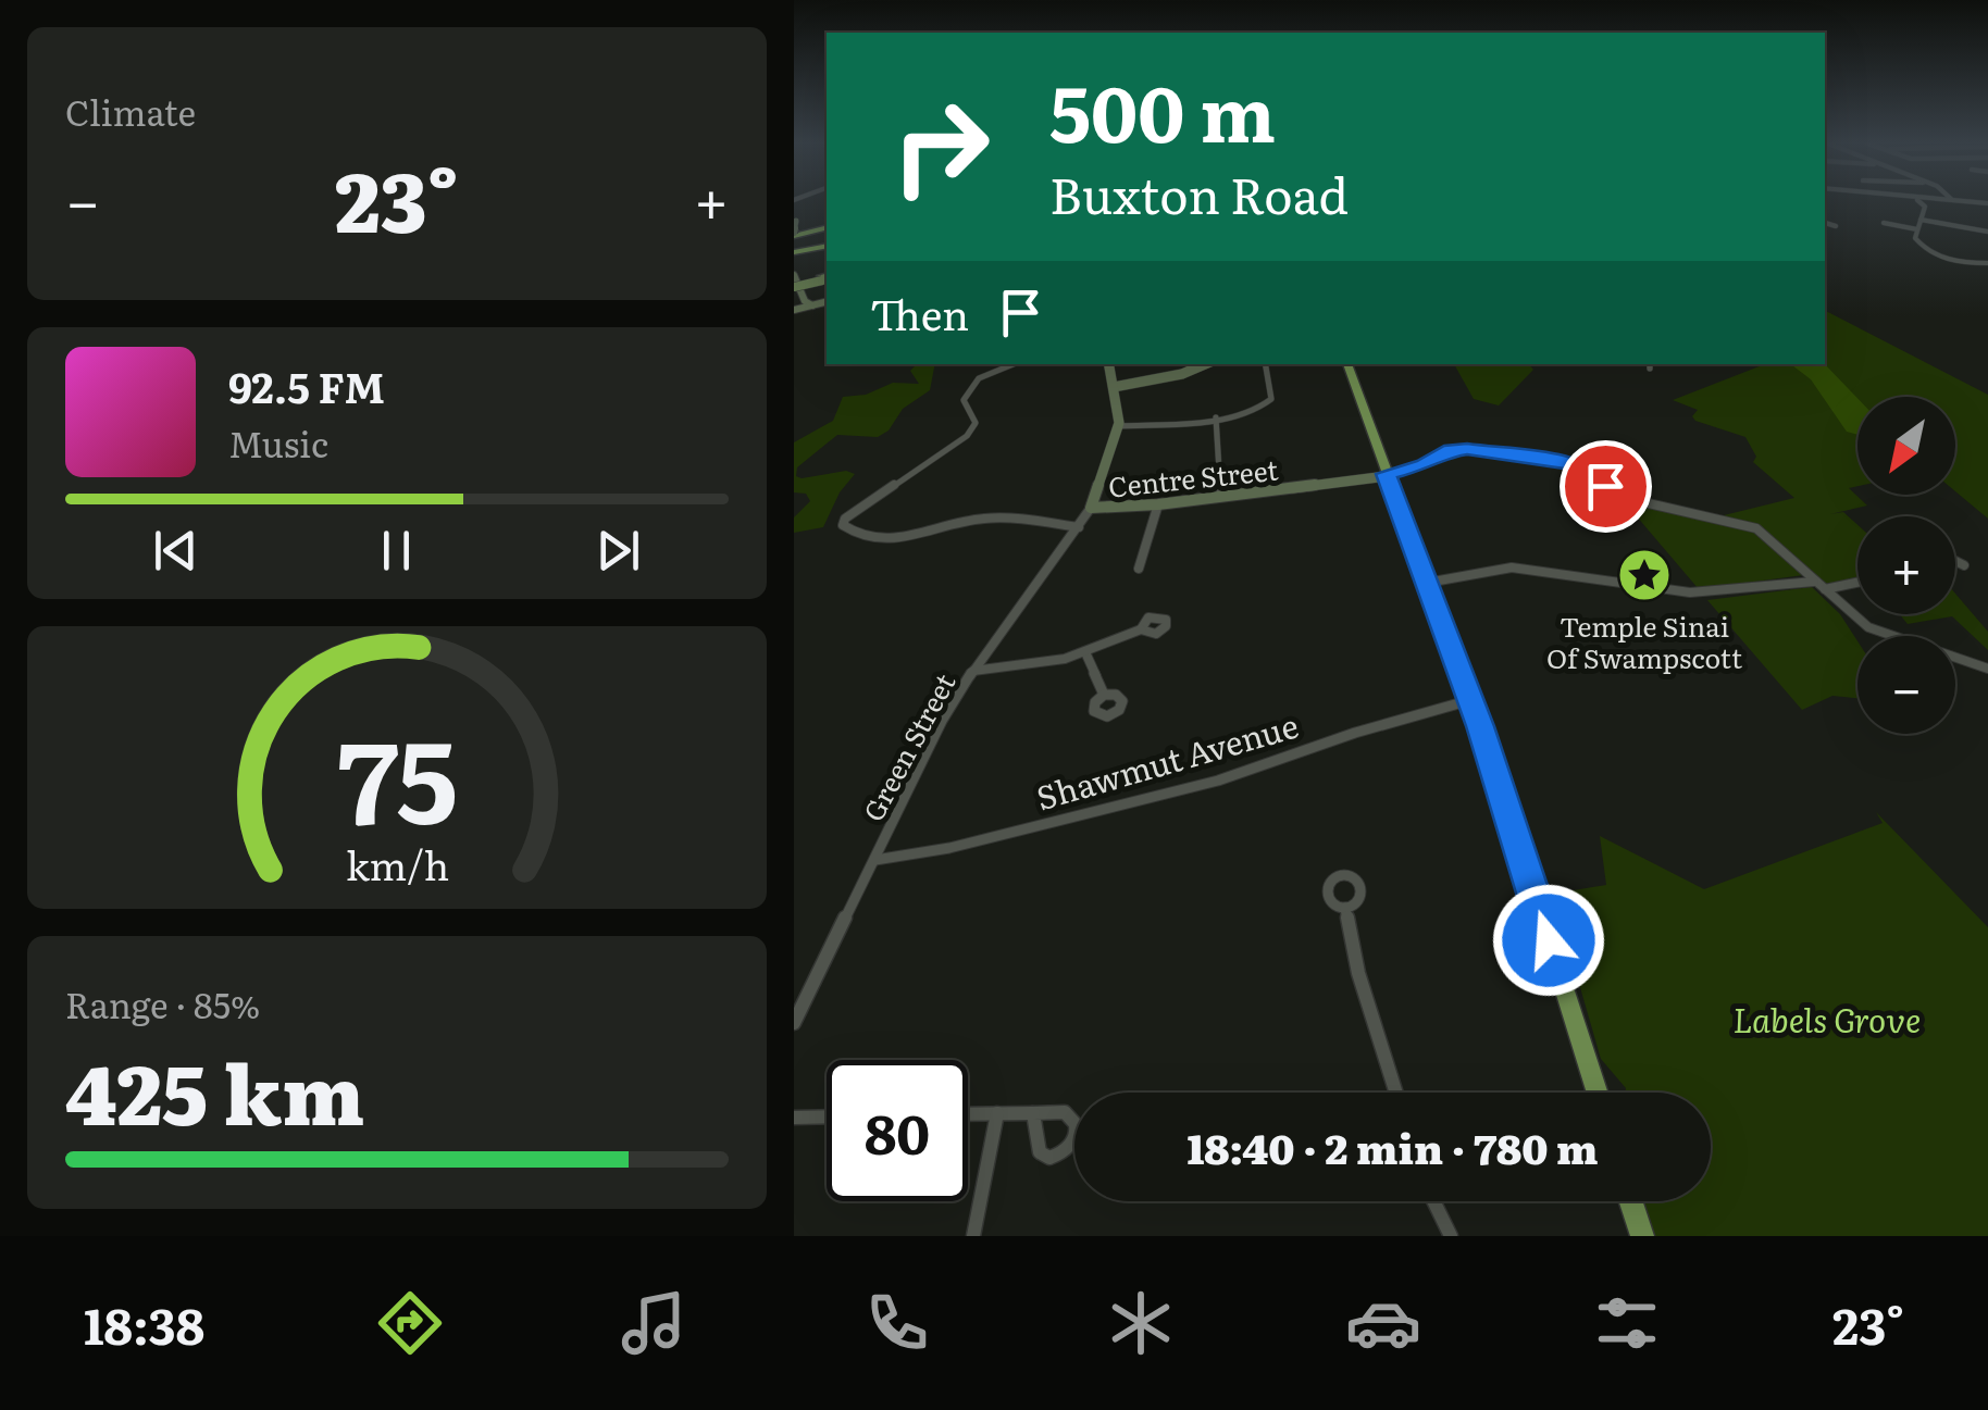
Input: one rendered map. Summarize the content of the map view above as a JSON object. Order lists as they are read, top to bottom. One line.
{"streets":{"main road":["Centre Street"],"street":["Green Street","Shawmut Avenue"]},"crossings":[["Centre Street","Green Street"],["Green Street","Shawmut Avenue"]],"parks":["Labels Grove"],"places":{"place":["Temple Sinai Of Swampscott"]},"north":"bottom left","page":{"tile":["Climate",["Range · 85%","425 km"]],"turn":["500 m","Buxton Road"],"heat":["−","23°","+"],"then":"Then","song":["92.5 FM","Music"],"map_buttons":["+","−"],"limit":"80","trip":"18:40 · 2 min · 780 m","tabs":["18:38","23°"],"gauge":["75","km/h"]}}
